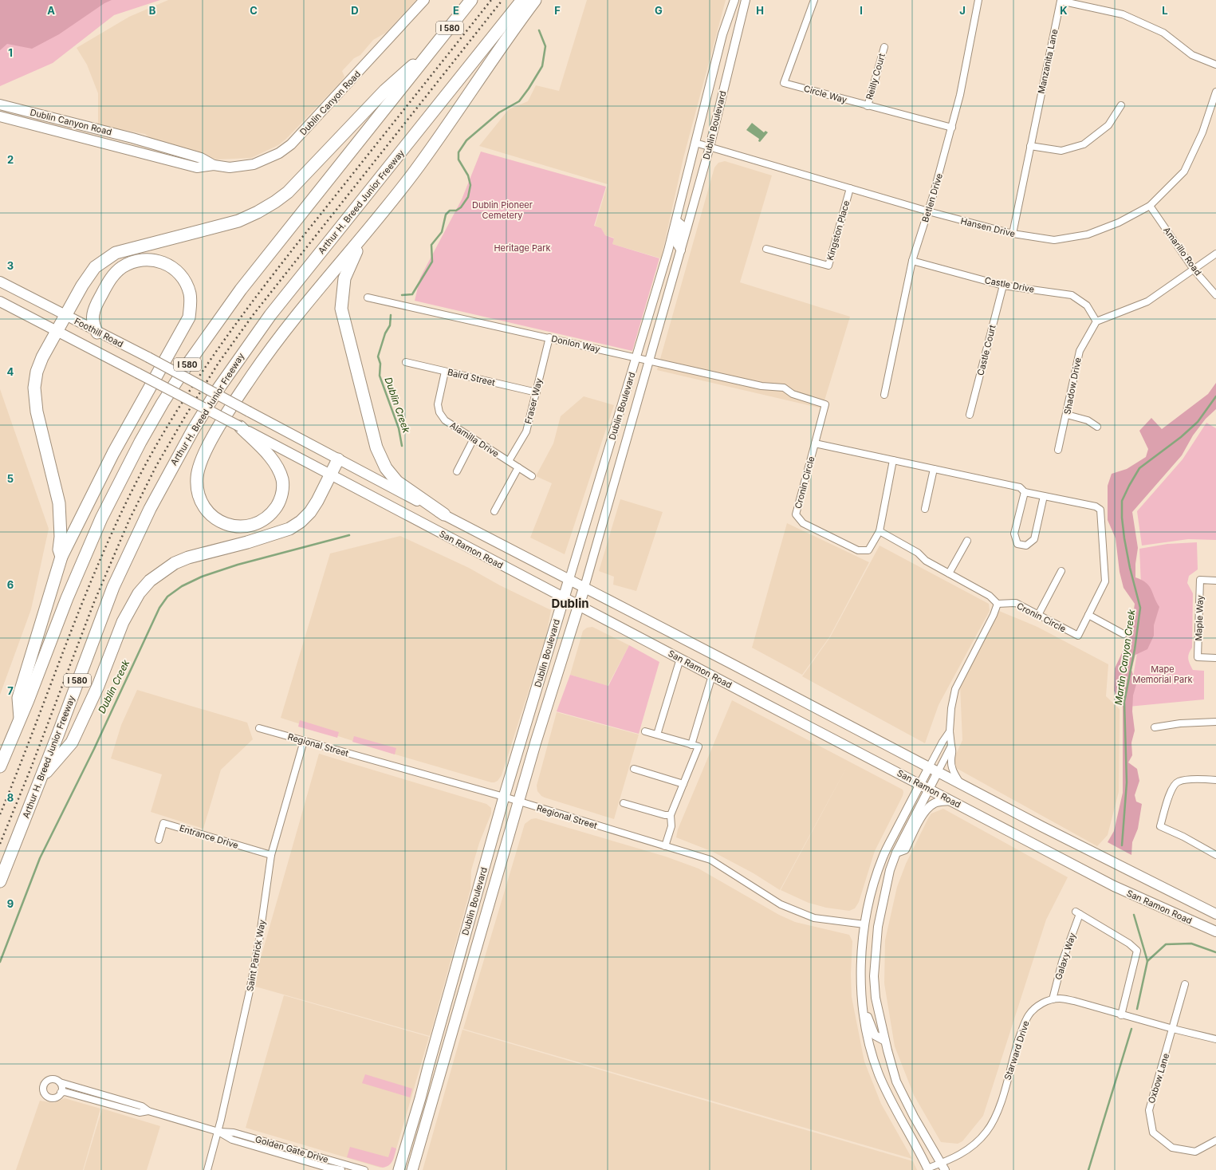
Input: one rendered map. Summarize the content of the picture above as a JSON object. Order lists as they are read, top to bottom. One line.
{"streets":{"highway":["I 580","Arthur H. Breed Junior Freeway"],"main road":["Dublin Canyon Road","Dublin Boulevard","Foothill Road","San Ramon Road"],"street":["Manzanita Lane","Reilly Court","Circle Way","Betlen Drive","Hansen Drive","Kingston Place","Amarillo Road","Castle Drive","Donlon Way","Castle Court","Baird Street","Shadow Drive","Fraser Way","Alamilla Drive","Cronin Circle","Maple Way","Regional Street","Entrance Drive","Saint Patrick Way","Galaxy Way","Starward Drive","Oxbow Lane","Golden Gate Drive"]},"crossings":[["Manzanita Lane","Hansen Drive"],["Reilly Court","Circle Way"],["Circle Way","Betlen Drive"],["Dublin Boulevard","Hansen Drive"],["Dublin Boulevard","Donlon Way"],["Dublin Boulevard","San Ramon Road"],["Dublin Boulevard","Regional Street"],["Betlen Drive","Hansen Drive"],["Betlen Drive","Castle Drive"],["Hansen Drive","Kingston Place"],["Hansen Drive","Amarillo Road"],["Castle Drive","Castle Court"],["Castle Drive","Shadow Drive"],["Foothill Road","San Ramon Road"],["Donlon Way","Fraser Way"],["Donlon Way","Cronin Circle"],["Baird Street","Fraser Way"],["Baird Street","Alamilla Drive"],["Fraser Way","Alamilla Drive"],["Regional Street","Saint Patrick Way"],["Entrance Drive","Saint Patrick Way"],["Saint Patrick Way","Golden Gate Drive"],["Galaxy Way","Starward Drive"],["Starward Drive","Oxbow Lane"]],"districts":["Dublin"],"water":["Dublin Creek","Martin Canyon Creek"],"parks":["Dublin Pioneer Cemetery","Heritage Park","Mape Memorial Park"],"grid":{"columns":["A","B","C","D","E","F","G","H","I","J","K","L"],"rows":["1","2","3","4","5","6","7","8","9"]}}
